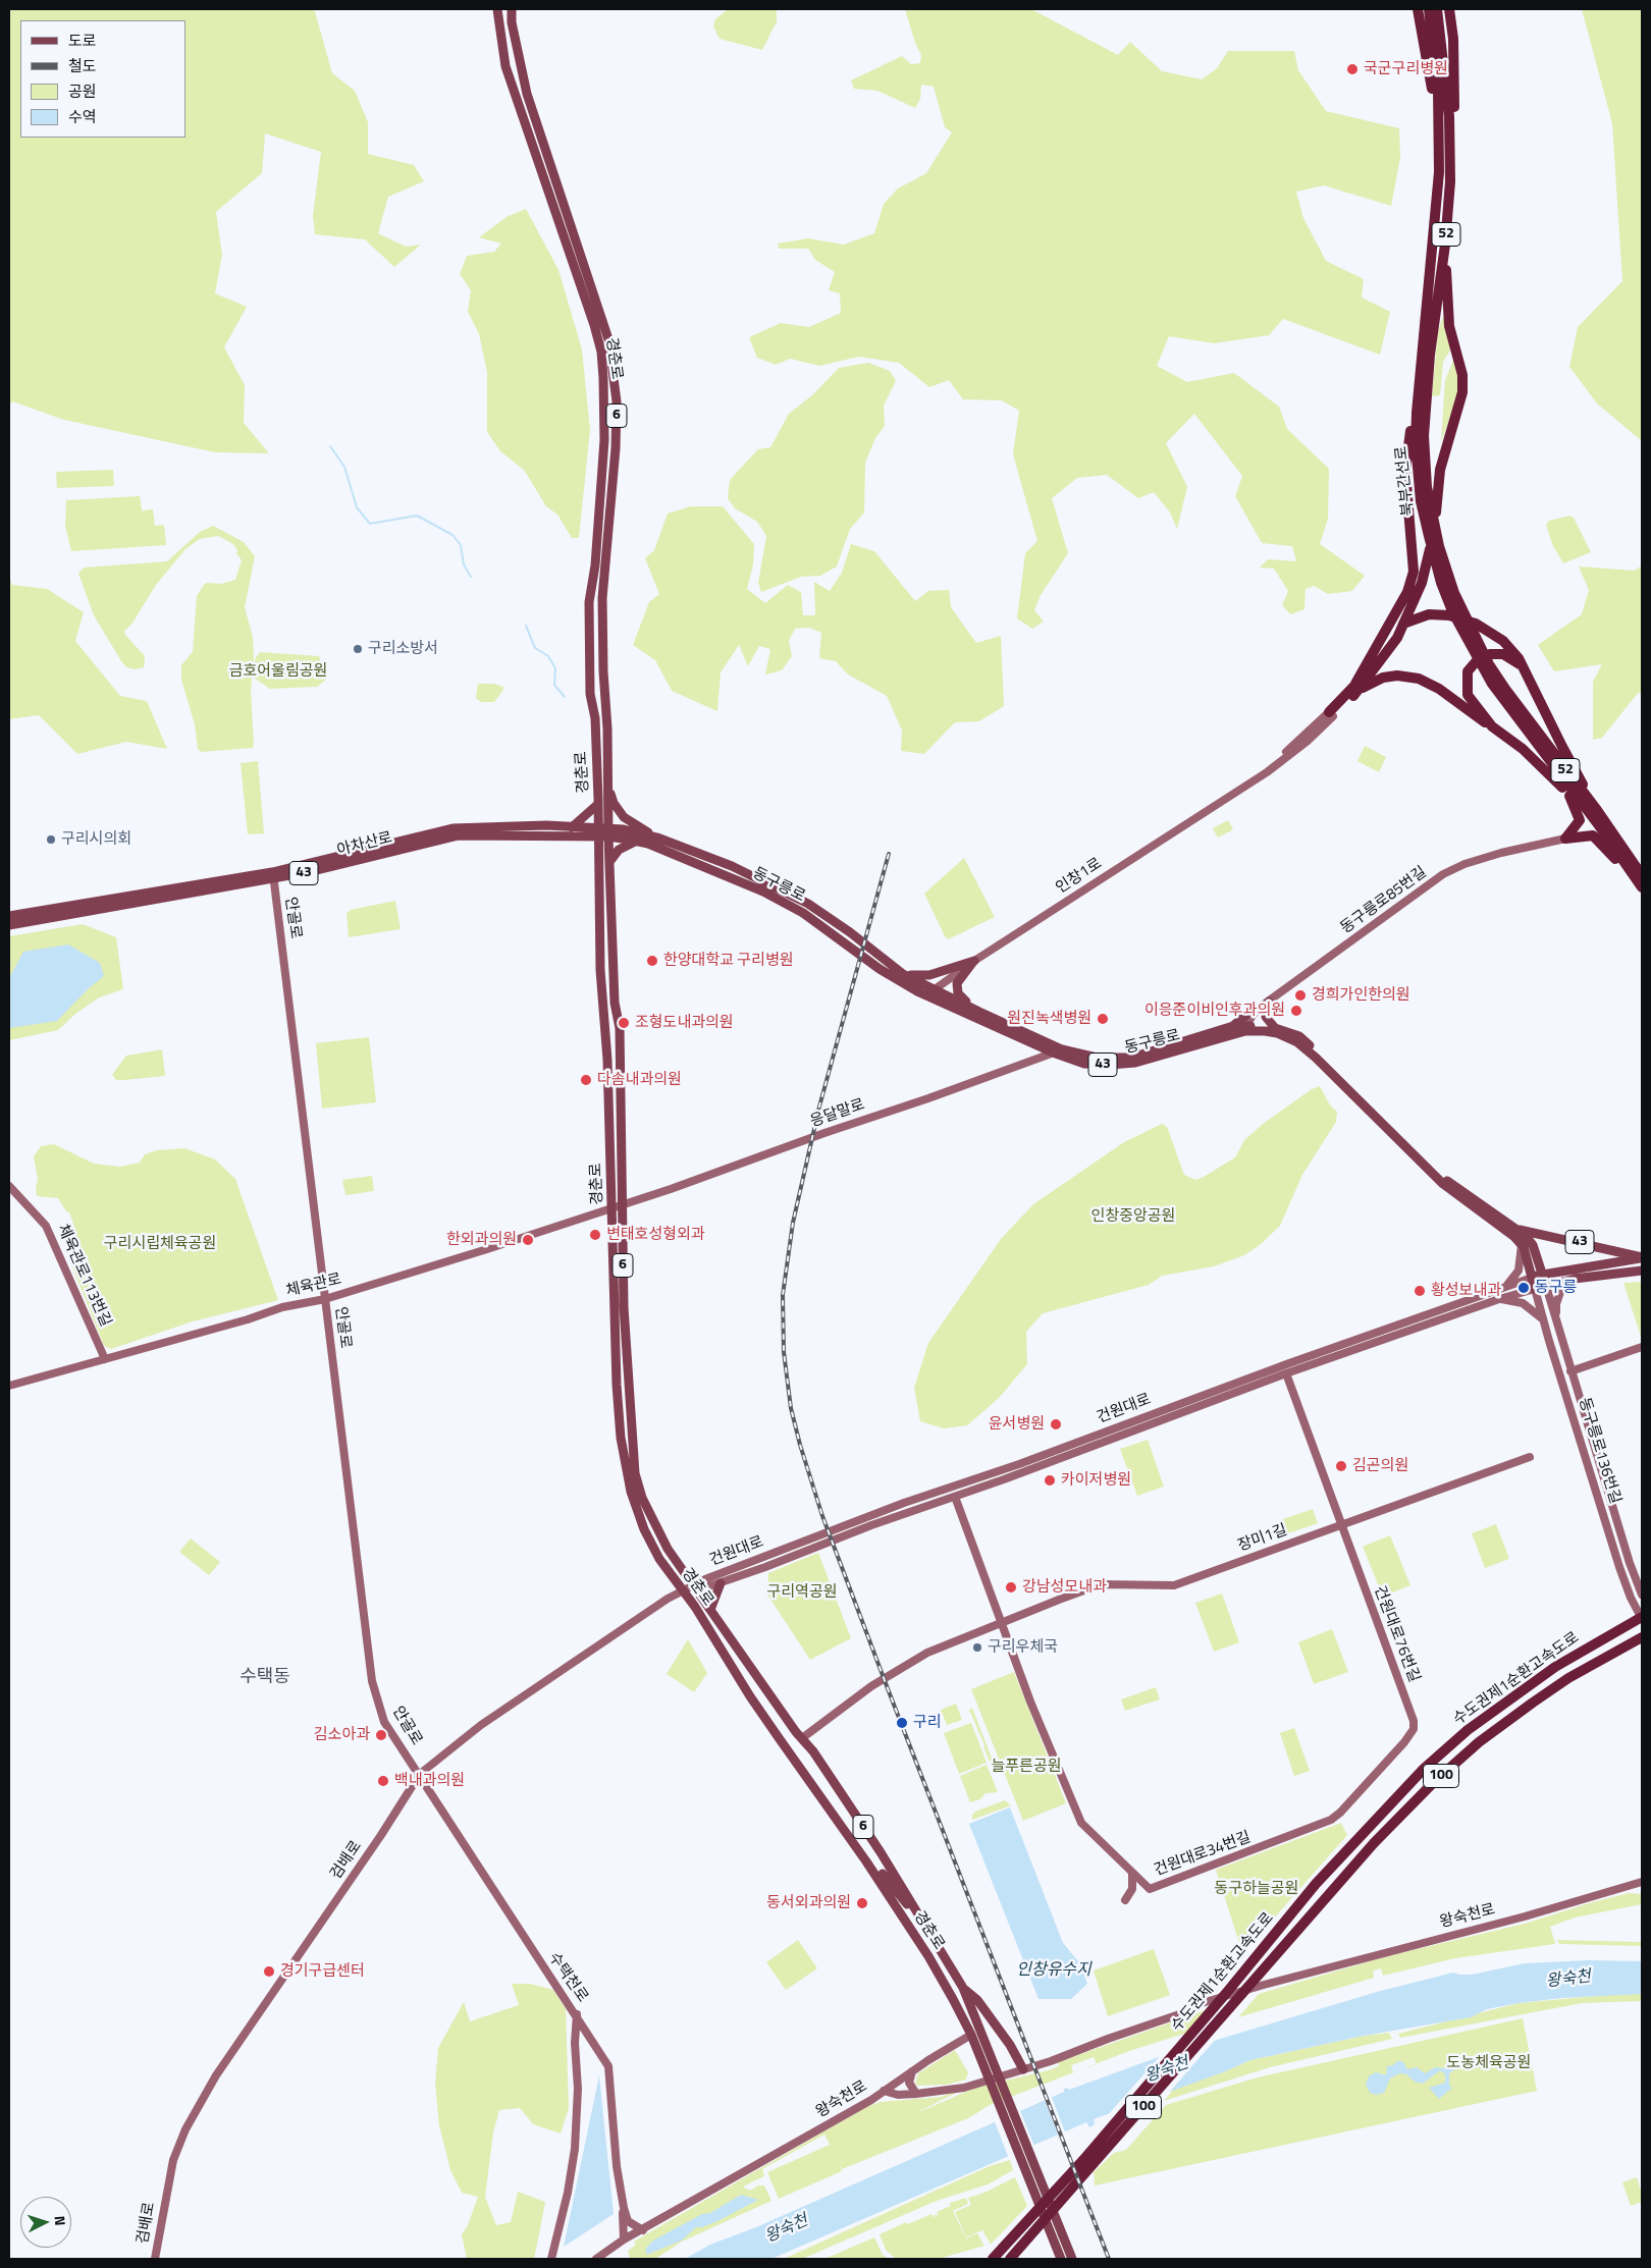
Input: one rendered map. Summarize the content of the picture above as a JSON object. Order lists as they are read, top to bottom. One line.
{"streets":{"highway":["52","북부간선로","수도권제1순환고속도로","100"],"main road":["경춘로","6","아차산로","43","동구릉로","건원대로","동구릉로136번길"],"street":["인창1로","동구릉로85번길","안골로","응달말로","체육관로113번길","체육관로","장미1길","건원대로76번길","건원대로34번길","검배로","왕숙천로","수택천로"]},"crossings":[["경춘로","아차산로"],["경춘로","동구릉로"],["경춘로","응달말로"],["경춘로","체육관로"],["경춘로","건원대로"],["경춘로","검배로"],["아차산로","동구릉로"],["아차산로","안골로"],["43","건원대로"],["43","동구릉로136번길"],["인창1로","동구릉로"],["동구릉로","동구릉로85번길"],["동구릉로","응달말로"],["동구릉로","건원대로"],["동구릉로","동구릉로136번길"],["안골로","체육관로"],["안골로","검배로"],["안골로","수택천로"],["응달말로","체육관로"],["체육관로113번길","체육관로"],["건원대로","동구릉로136번길"],["건원대로","건원대로76번길"],["건원대로","건원대로34번길"],["건원대로","검배로"],["동구릉로136번길","수도권제1순환고속도로"],["장미1길","건원대로76번길"],["장미1길","건원대로34번길"],["건원대로76번길","건원대로34번길"],["검배로","수택천로"]],"districts":["수택동"],"water":["인창유수지","왕숙천"],"parks":["금호어울림공원","인창중앙공원","구리시립체육공원","구리역공원","늘푸른공원","동구하늘공원","도농체육공원"],"places":["국군구리병원","구리소방서","구리시의회","한양대학교 구리병원","경희가인한의원","이응준이비인후과의원","원진녹색병원","조형도내과의원","다솜내과의원","변태호성형외과","한외과의원","동구릉","황성보내과","윤서병원","김곤의원","카이저병원","강남성모내과","구리우체국","구리","김소아과","백내과의원","동서외과의원","경기구급센터"],"legend":["도로","철도","공원","수역"],"north":"right"}
